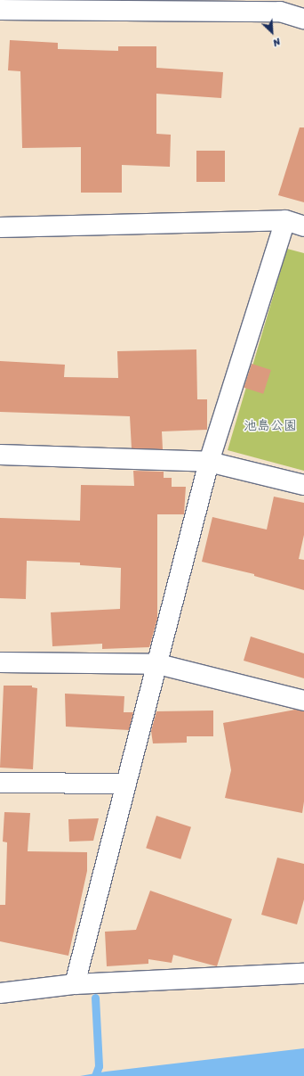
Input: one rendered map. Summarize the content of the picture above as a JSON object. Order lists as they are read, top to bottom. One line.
{"parks":["池島公園"],"north":"bottom right"}
